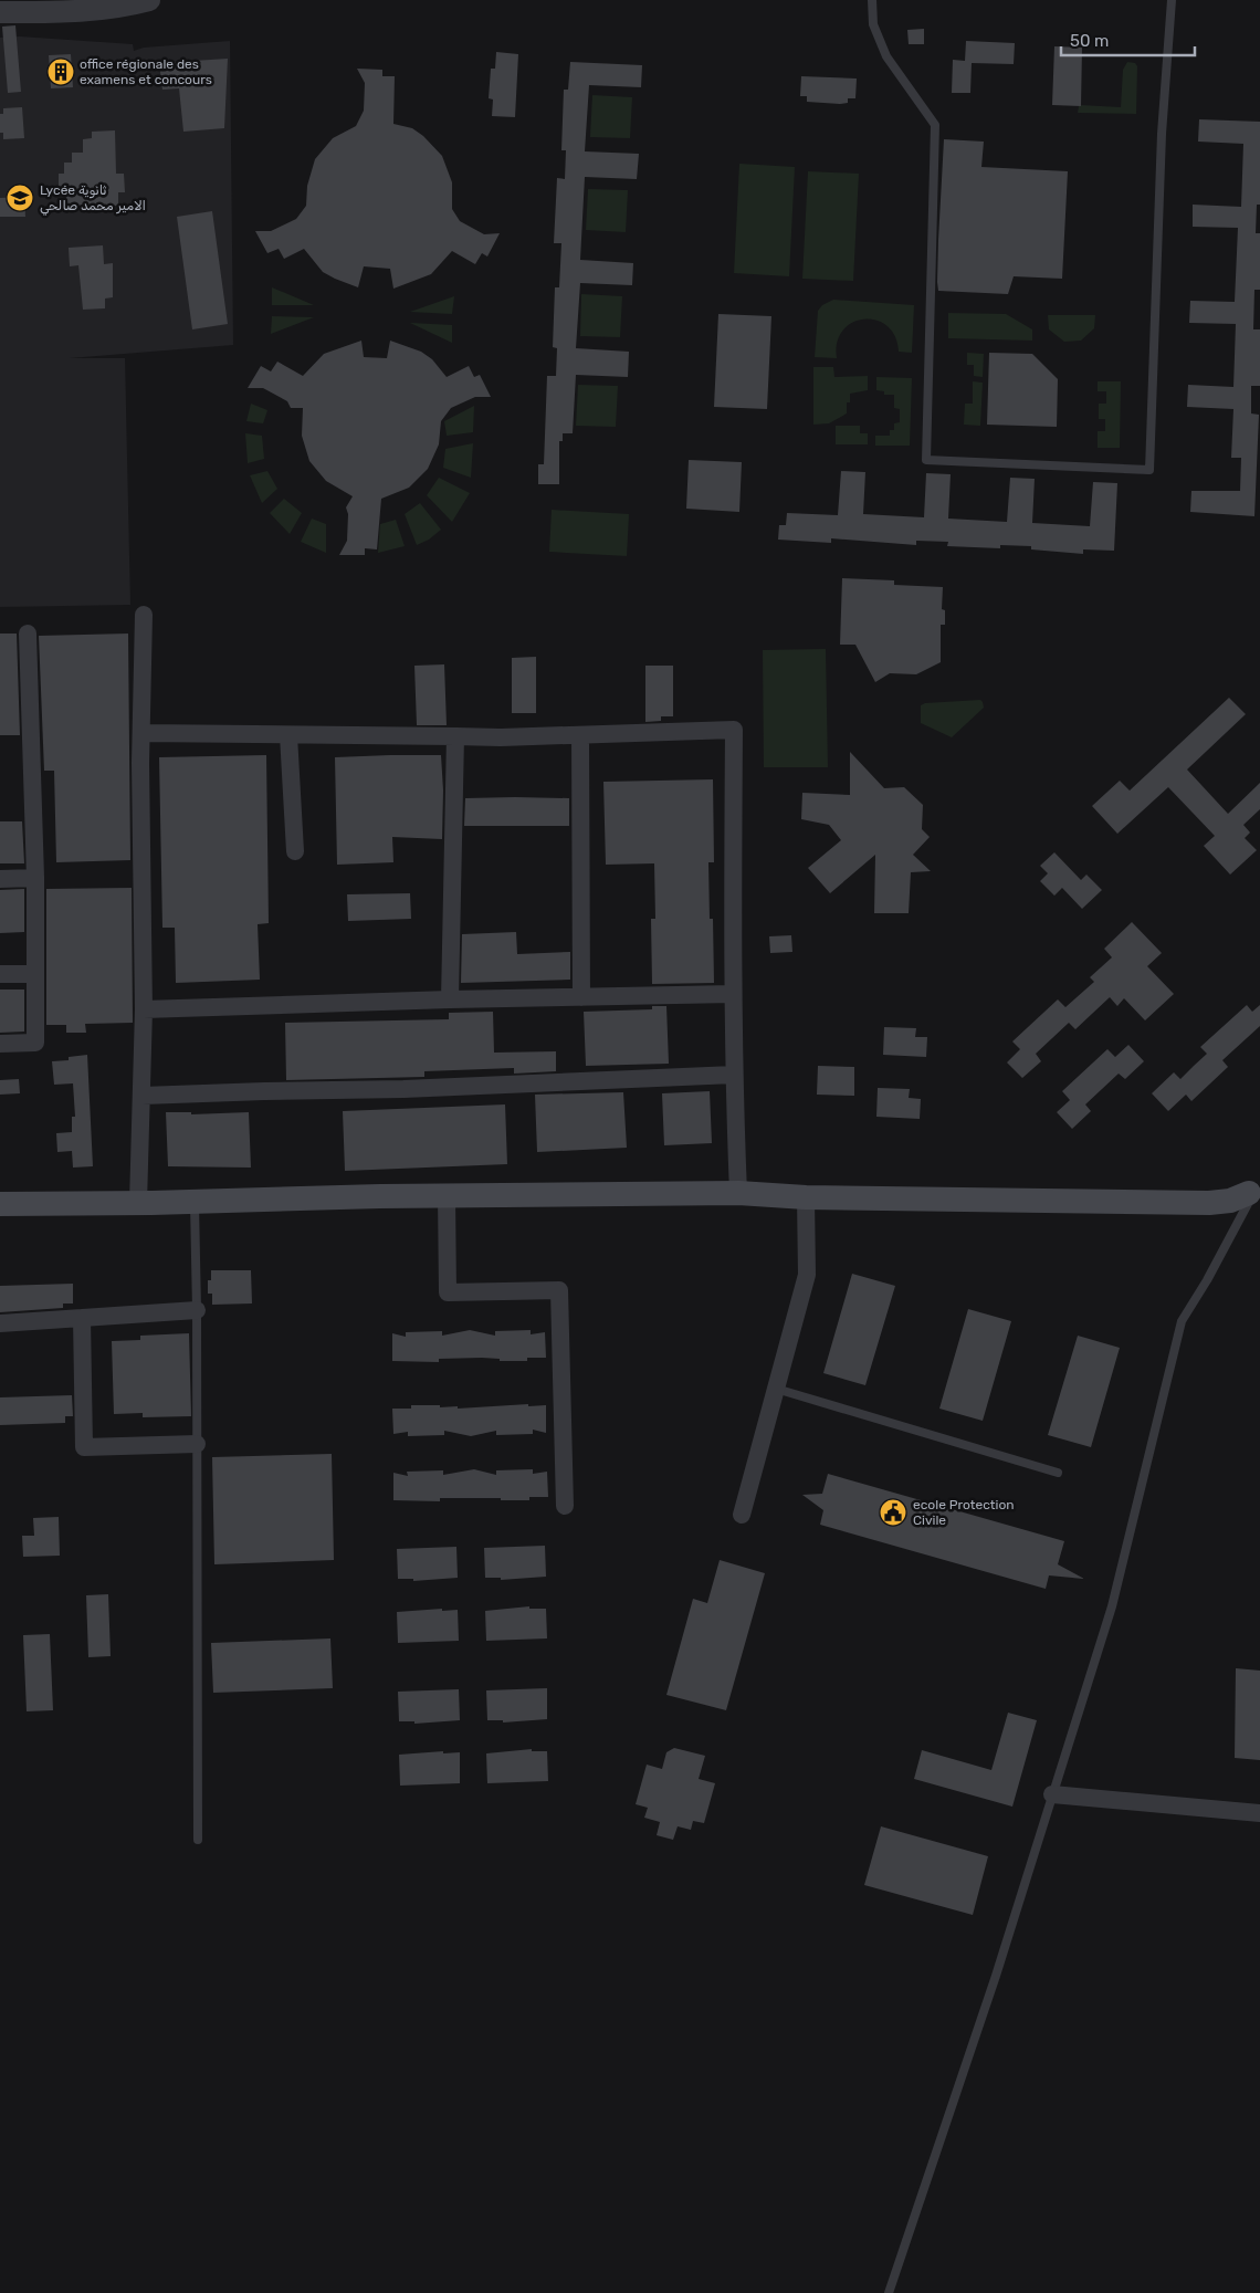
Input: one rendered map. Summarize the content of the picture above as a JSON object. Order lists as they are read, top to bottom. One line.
{"places":{"building":["office régionale des examens et concours"],"school or university":["Lycée ثانوية الامير محمد صالحي"],"public building":["ecole Protection Civile"]},"scale_bar":"50 m"}
